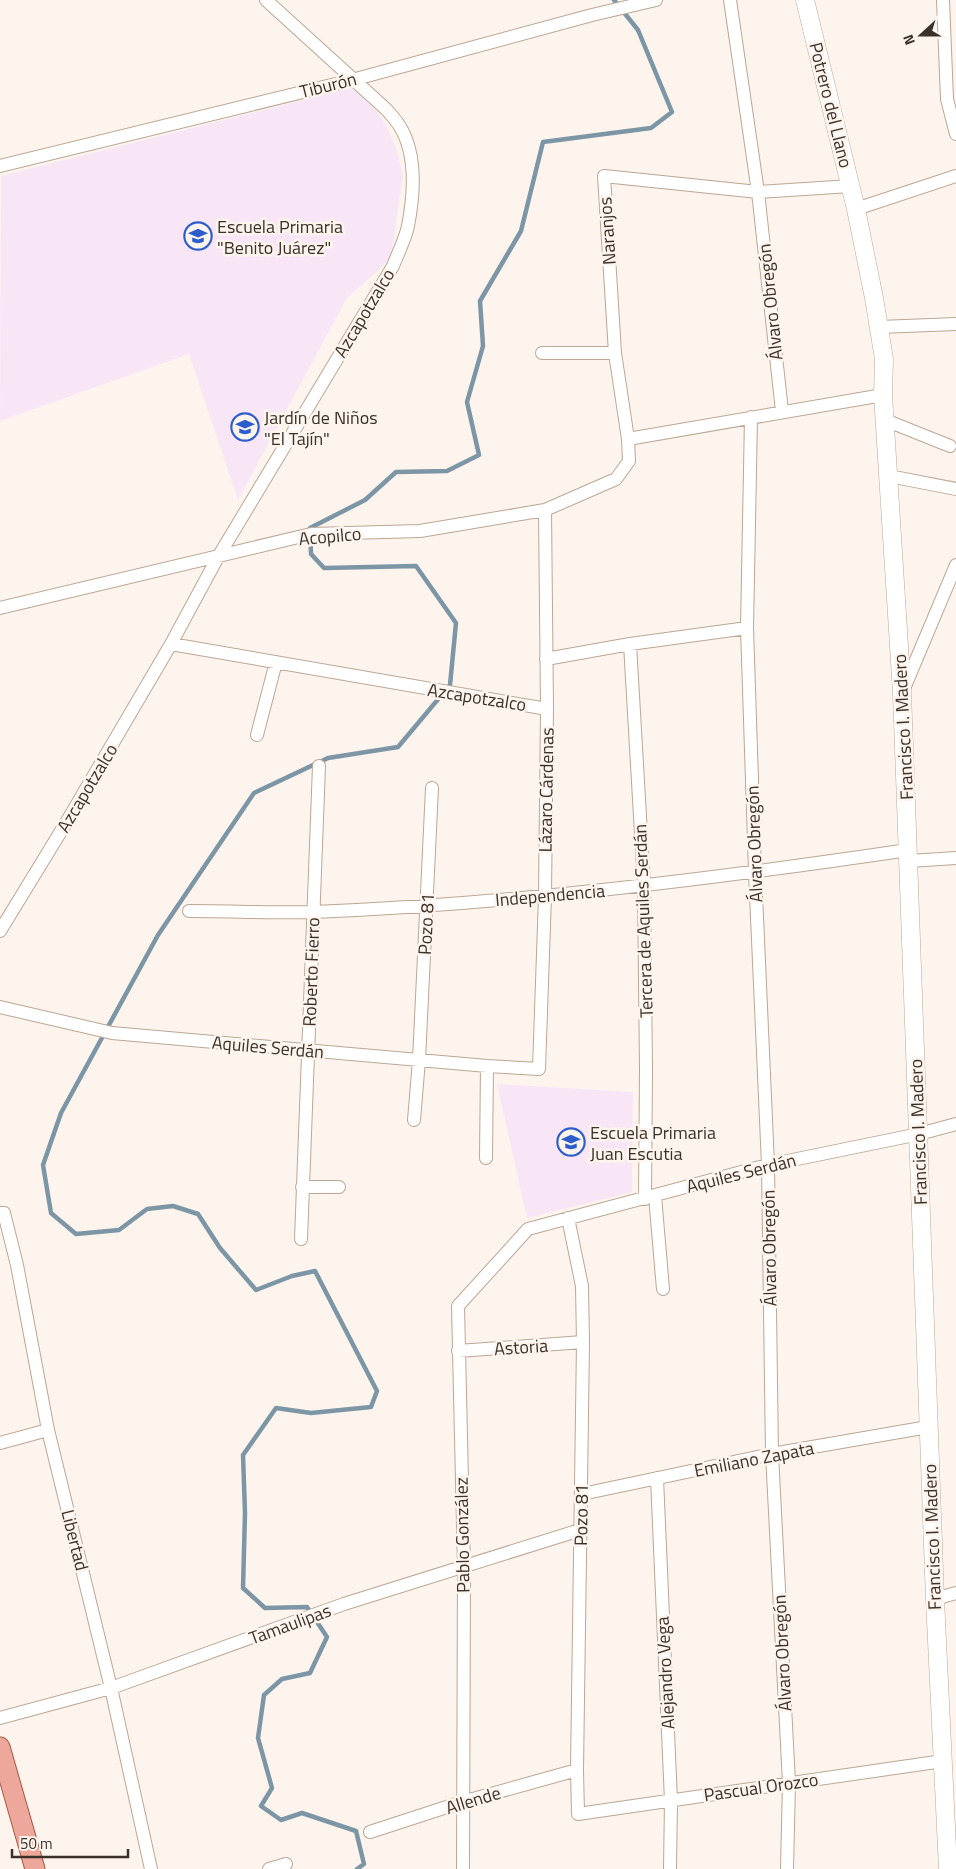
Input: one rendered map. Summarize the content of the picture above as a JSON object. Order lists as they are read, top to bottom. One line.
{"streets":{"street":["Tiburón","Potrero del Llano","Naranjos","Álvaro Obregón","Azcapotzalco","Acopilco","Francisco I. Madero","Lázaro Cárdenas","Independencia","Tercera de Aquiles Serdán","Pozo 81","Roberto Fierro","Aquiles Serdán","Astoria","Emiliano Zapata","Pablo González","Libertad","Tamaulipas","Alejandro Vega","Pascual Orozco","Allende"]},"crossings":[["Tiburón","Azcapotzalco"],["Potrero del Llano","Naranjos"],["Potrero del Llano","Francisco I. Madero"],["Naranjos","Álvaro Obregón"],["Naranjos","Acopilco"],["Álvaro Obregón","Independencia"],["Álvaro Obregón","Aquiles Serdán"],["Álvaro Obregón","Emiliano Zapata"],["Álvaro Obregón","Pascual Orozco"],["Azcapotzalco","Acopilco"],["Azcapotzalco","Lázaro Cárdenas"],["Acopilco","Lázaro Cárdenas"],["Francisco I. Madero","Independencia"],["Francisco I. Madero","Aquiles Serdán"],["Francisco I. Madero","Emiliano Zapata"],["Francisco I. Madero","Pascual Orozco"],["Lázaro Cárdenas","Independencia"],["Lázaro Cárdenas","Aquiles Serdán"],["Independencia","Tercera de Aquiles Serdán"],["Independencia","Pozo 81"],["Independencia","Roberto Fierro"],["Tercera de Aquiles Serdán","Aquiles Serdán"],["Pozo 81","Aquiles Serdán"],["Pozo 81","Astoria"],["Pozo 81","Emiliano Zapata"],["Pozo 81","Tamaulipas"],["Pozo 81","Pascual Orozco"],["Pozo 81","Allende"],["Roberto Fierro","Aquiles Serdán"],["Aquiles Serdán","Pablo González"],["Astoria","Pablo González"],["Emiliano Zapata","Alejandro Vega"],["Pablo González","Tamaulipas"],["Pablo González","Allende"],["Libertad","Tamaulipas"],["Alejandro Vega","Pascual Orozco"]],"places":{"school or university":["Escuela Primaria \"Benito Juárez\"","Jardín de Niños \"El Tajín\"","Escuela Primaria Juan Escutia"]},"scale_bar":"50 m","north":"left"}
